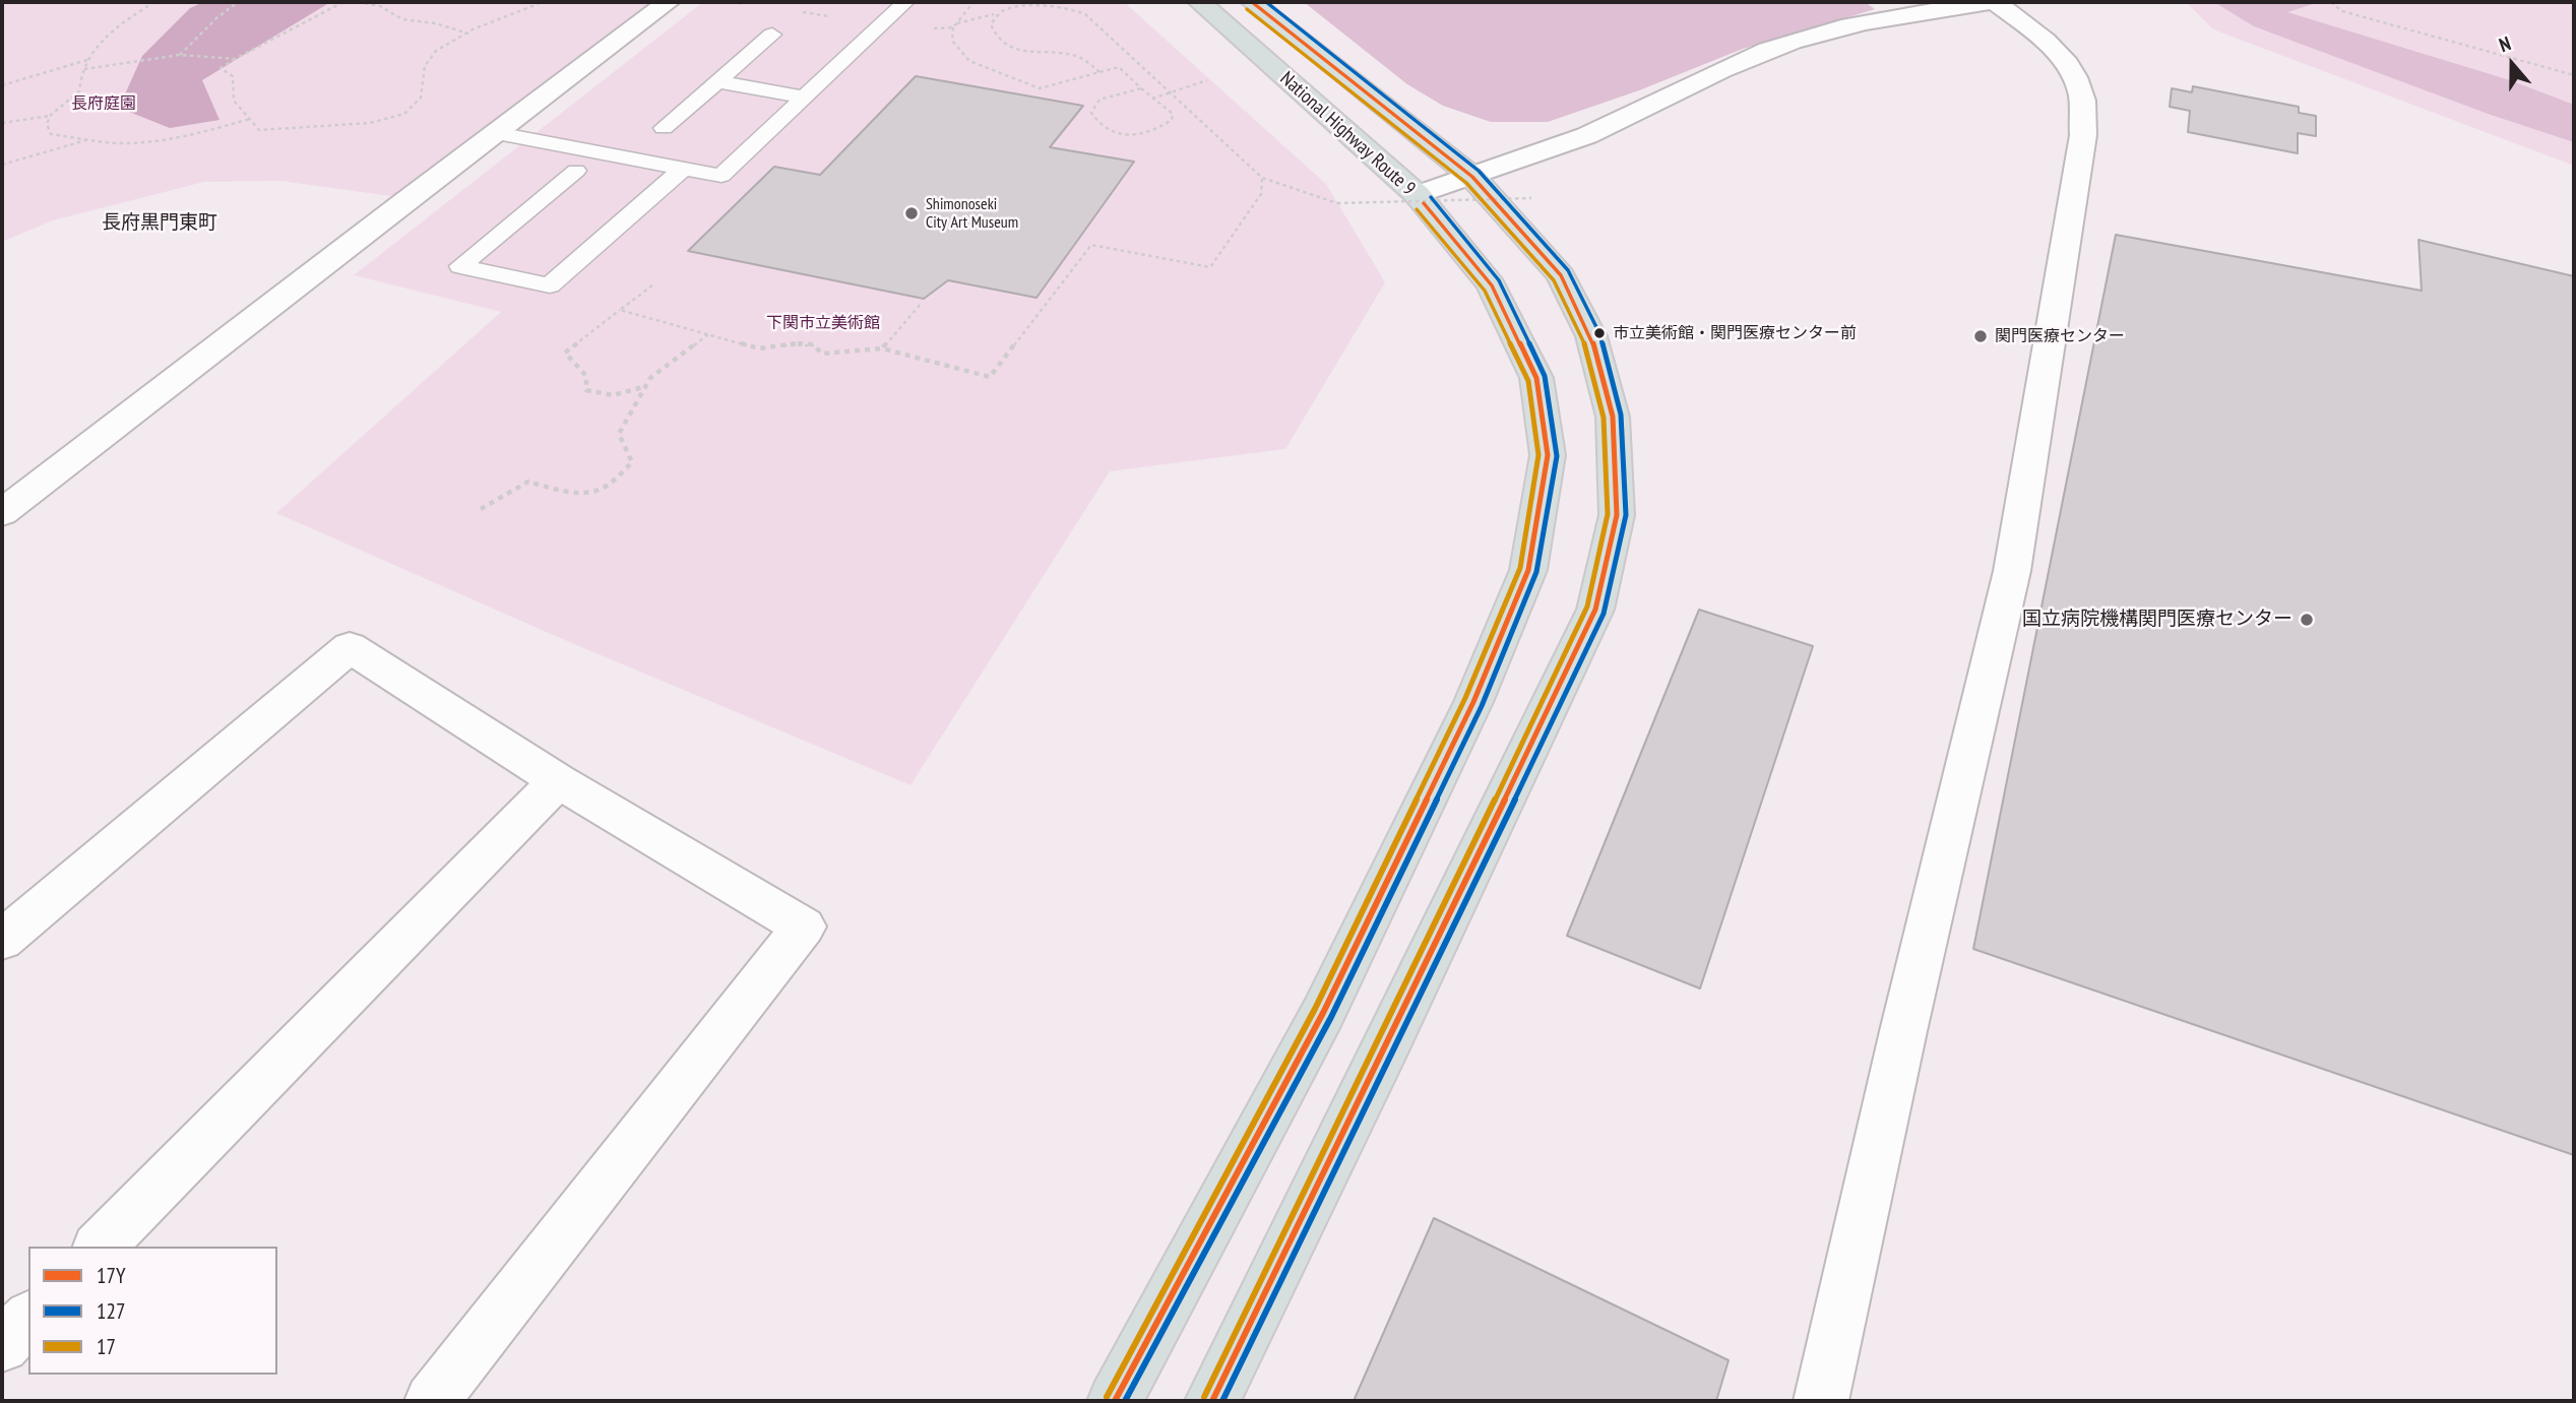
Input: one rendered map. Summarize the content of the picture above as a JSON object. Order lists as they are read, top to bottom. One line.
{"streets":{"highway":["National Highway Route 9"]},"districts":["長府黒門東町"],"parks":["長府庭園","下関市立美術館"],"places":["Shimonoseki City Art Museum","市立美術館・関門医療センター前","関門医療センター","国立病院機構関門医療センター"],"lines":["transit line 17Y","transit line 127","transit line 17"],"legend":["17Y","127","17"],"north":"top"}
